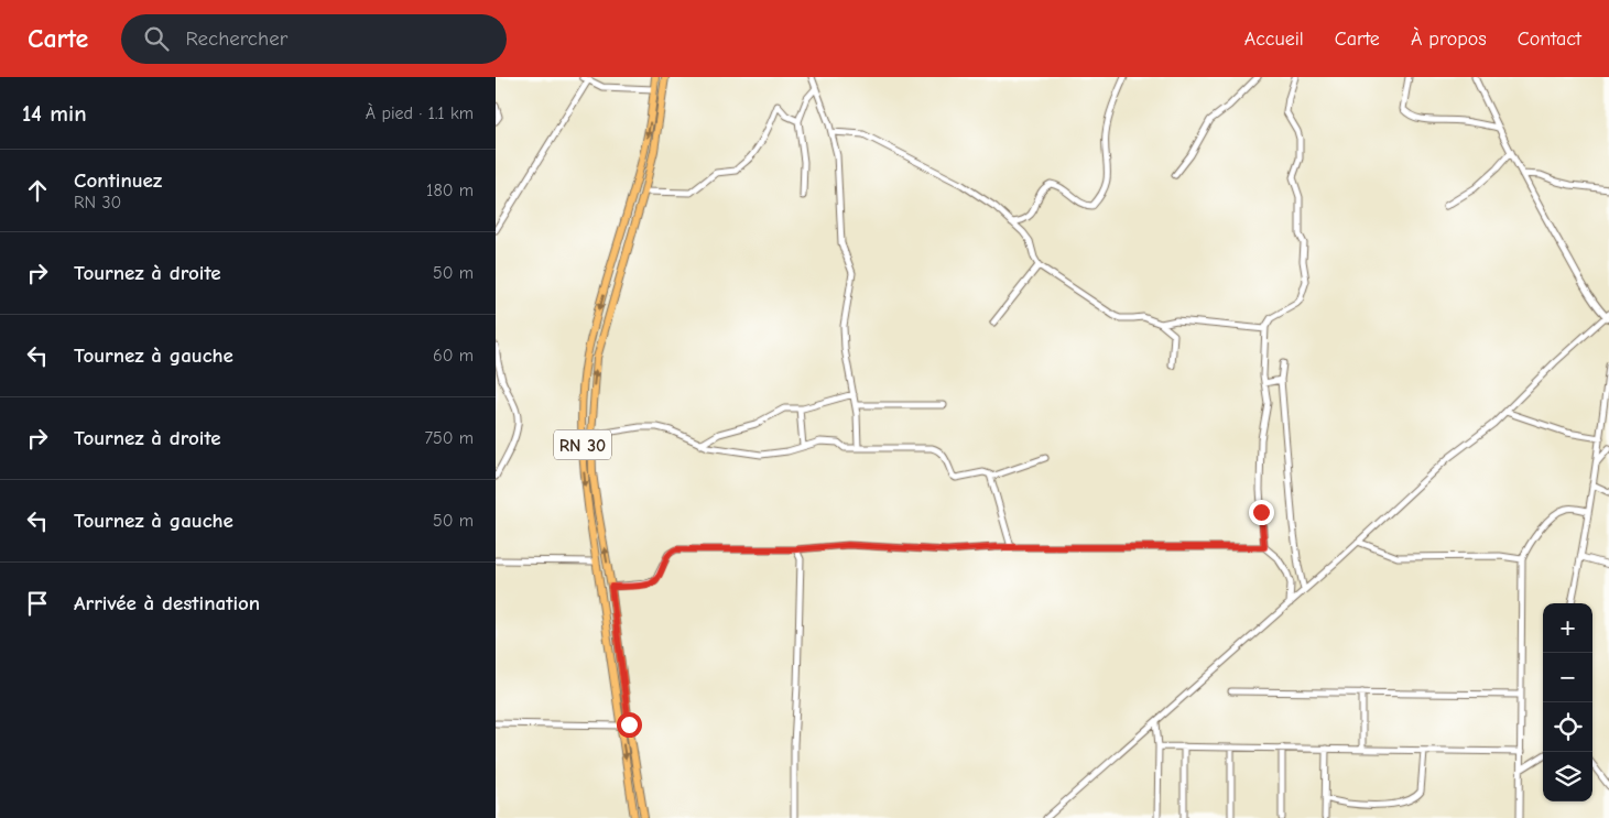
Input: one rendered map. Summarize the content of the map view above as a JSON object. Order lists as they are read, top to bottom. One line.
{"streets":{"main road":["RN 30"]},"page":{"header":"Carte","search":"Rechercher","nav":["Accueil","Carte","À propos","Contact"],"heading":["14 min","À pied · 1.1 km"],"list":[["Continuez","RN 30","180 m"],["Tournez à droite","50 m"],["Tournez à gauche","60 m"],["Tournez à droite","750 m"],["Tournez à gauche","50 m"],"Arrivée à destination"],"map_buttons":["+","−"]}}
